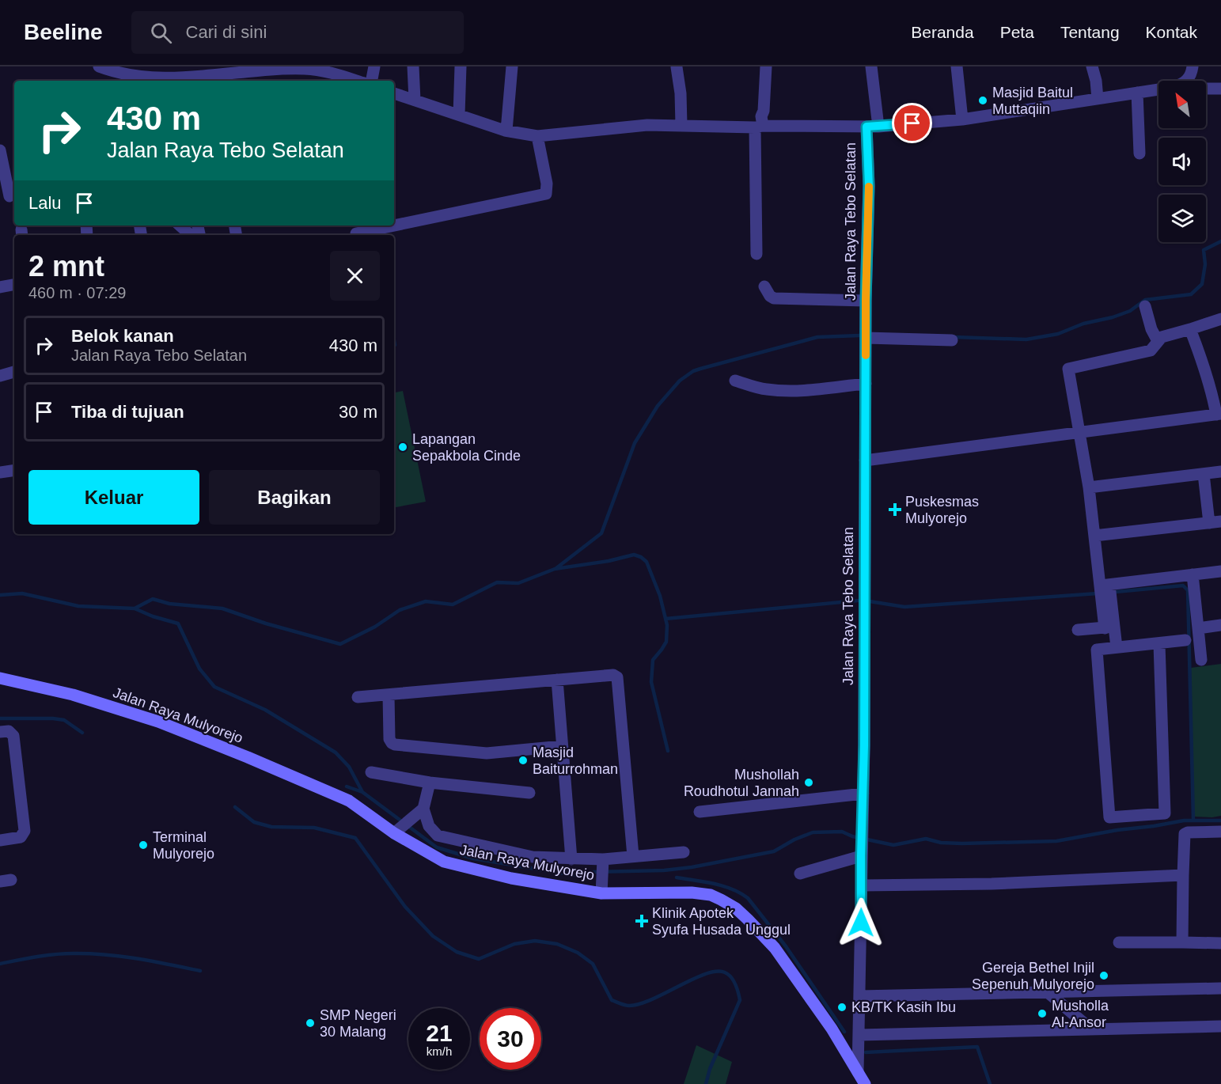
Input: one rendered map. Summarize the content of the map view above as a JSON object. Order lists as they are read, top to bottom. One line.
{"streets":{"main road":["Jalan Raya Mulyorejo"],"street":["Jalan Raya Tebo Selatan"]},"crossings":[["Jalan Raya Tebo Selatan","Jalan Raya Mulyorejo"]],"places":{"other":["Masjid Baitul Muttaqiin","Lapangan Sepakbola Cinde","Masjid Baiturrohman","Mushollah Roudhotul Jannah","Terminal Mulyorejo","Gereja Bethel Injil Sepenuh Mulyorejo","KB/TK Kasih Ibu","Musholla Al-Ansor","SMP Negeri 30 Malang"],"health":["Puskesmas Mulyorejo","Klinik Apotek Syufa Husada Unggul"]},"north":"top left","page":{"header":"Beeline","search":"Cari di sini","nav":["Beranda","Peta","Tentang","Kontak"],"turn":["430 m","Jalan Raya Tebo Selatan"],"then":"Lalu","heading":["2 mnt","460 m · 07:29"],"list":[{"name":"Belok kanan","note":"Jalan Raya Tebo Selatan","value":"430 m"},{"name":"Tiba di tujuan","value":"30 m"}],"buttons":["Keluar","Bagikan"],"speed":"21 km/h","limit":"30"}}
